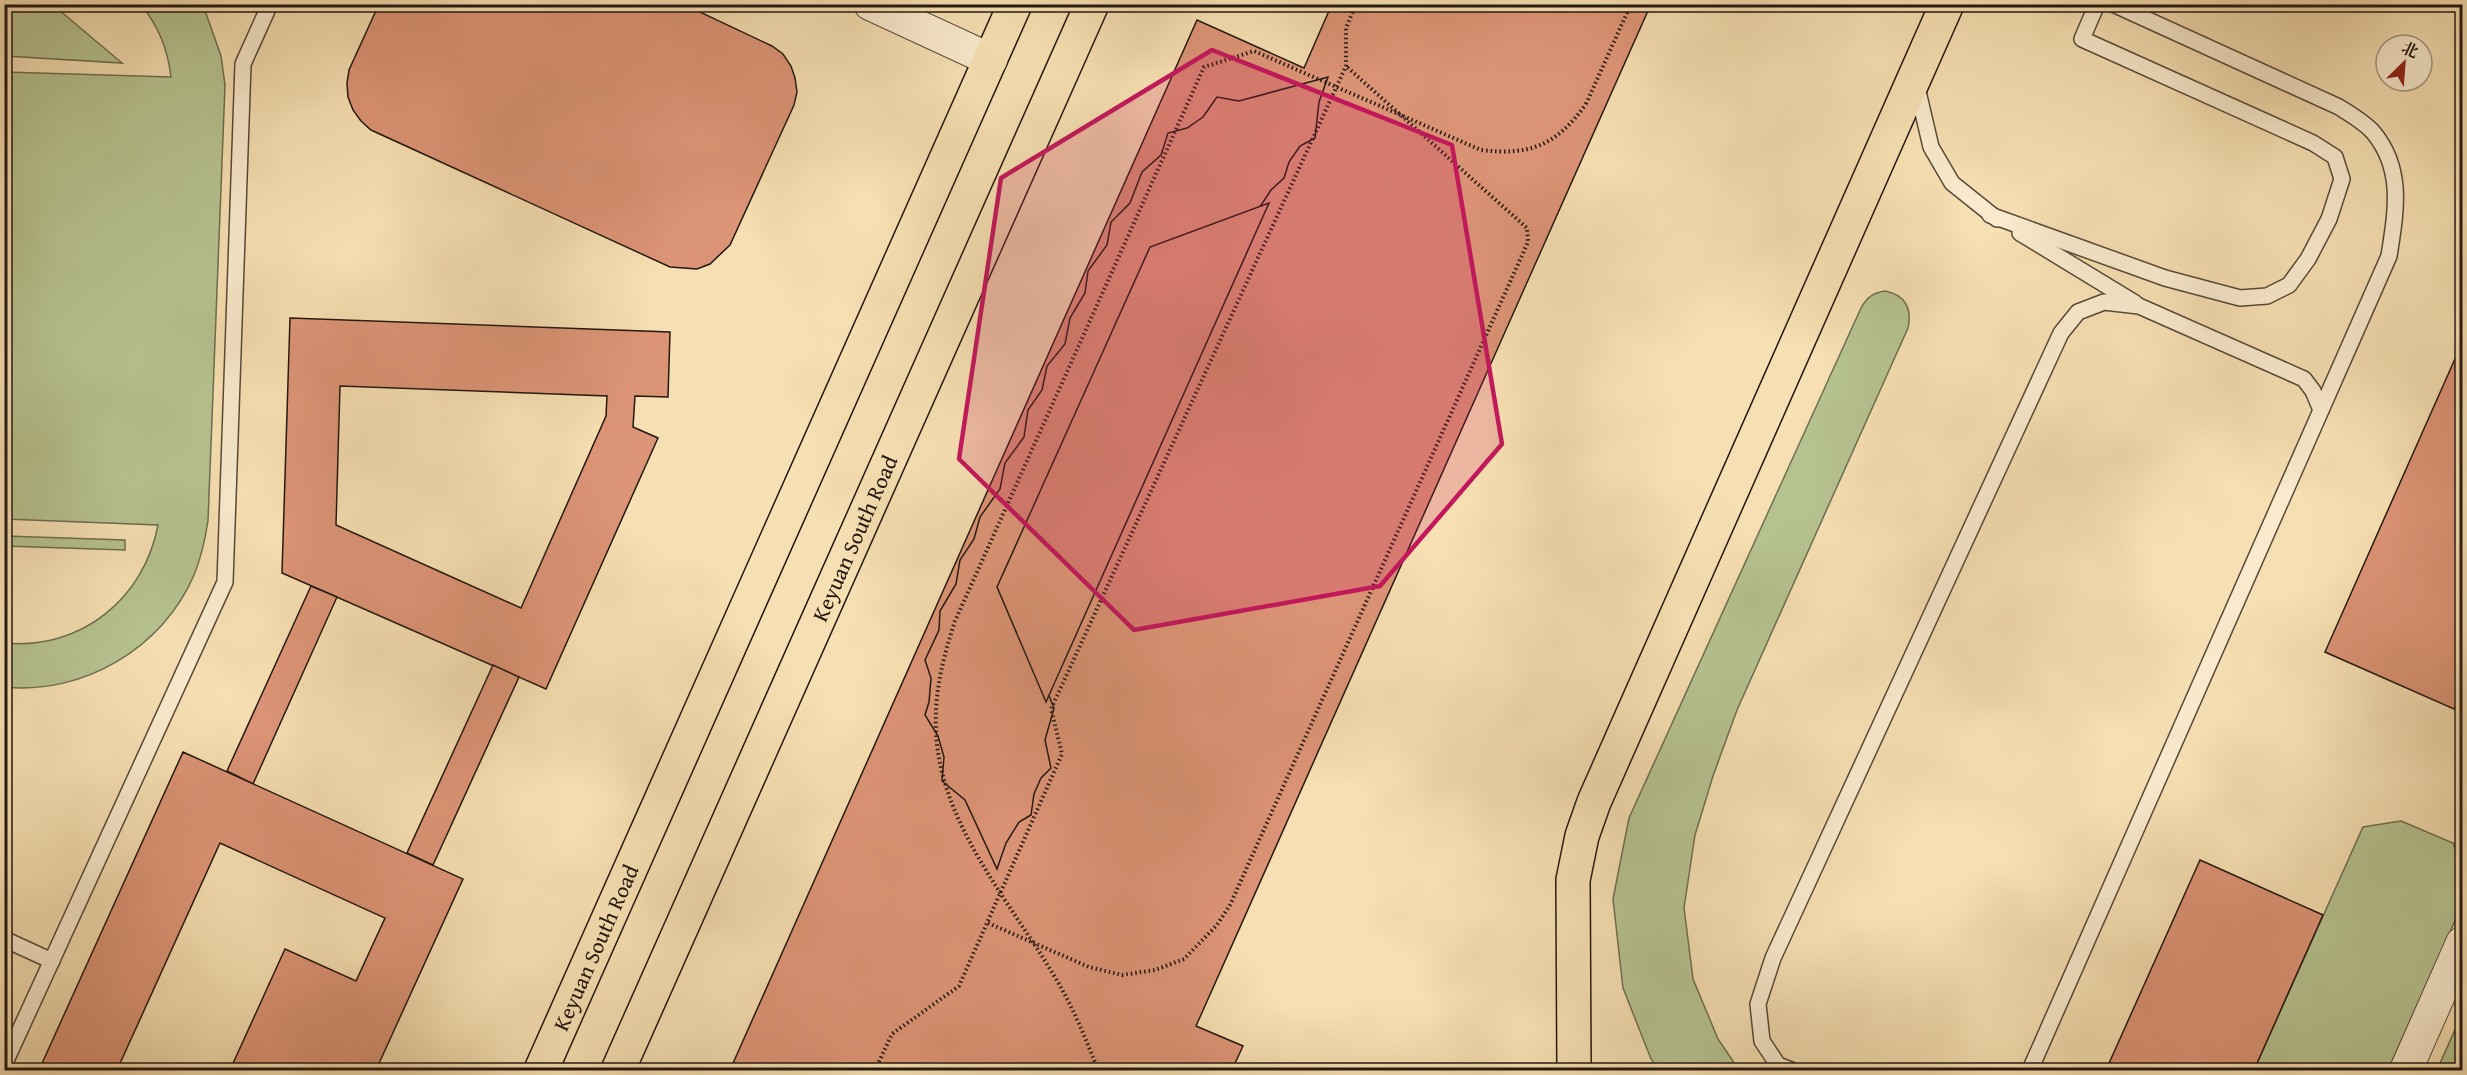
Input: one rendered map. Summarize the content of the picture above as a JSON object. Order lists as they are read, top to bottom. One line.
{"streets":{"main road":["Keyuan South Road"]},"north":"top right"}
